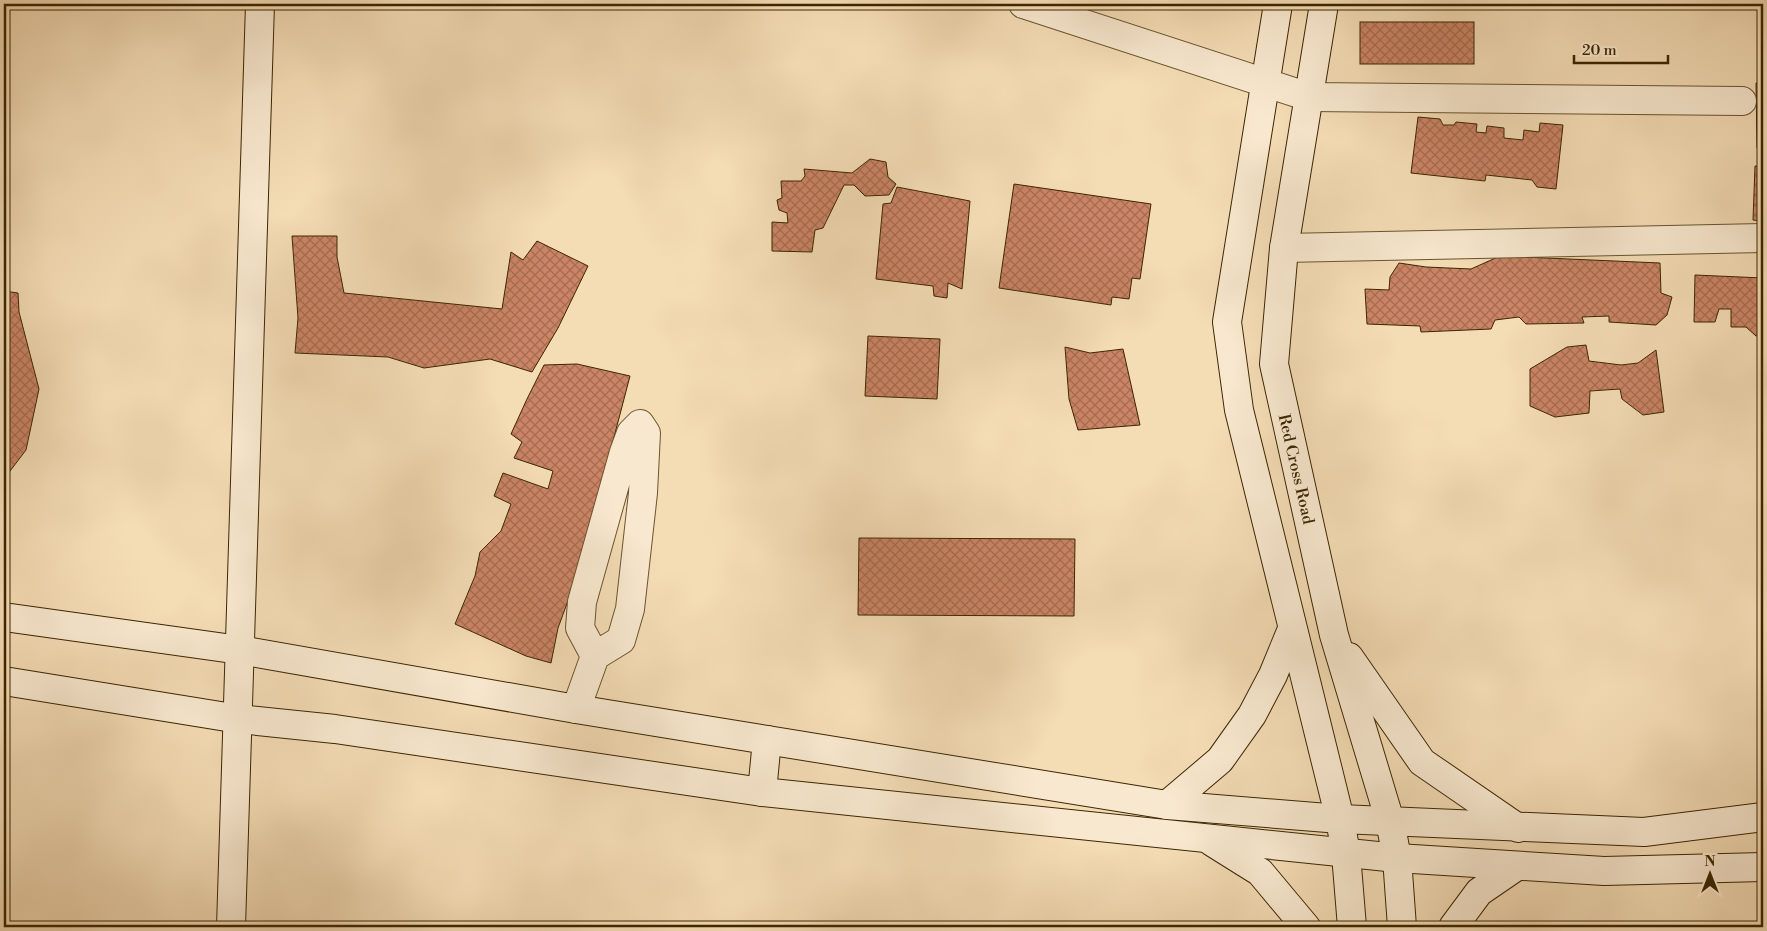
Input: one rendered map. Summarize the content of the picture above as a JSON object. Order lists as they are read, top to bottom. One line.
{"streets":{"street":["Red Cross Road"]},"scale_bar":"20 m","north":"top"}
